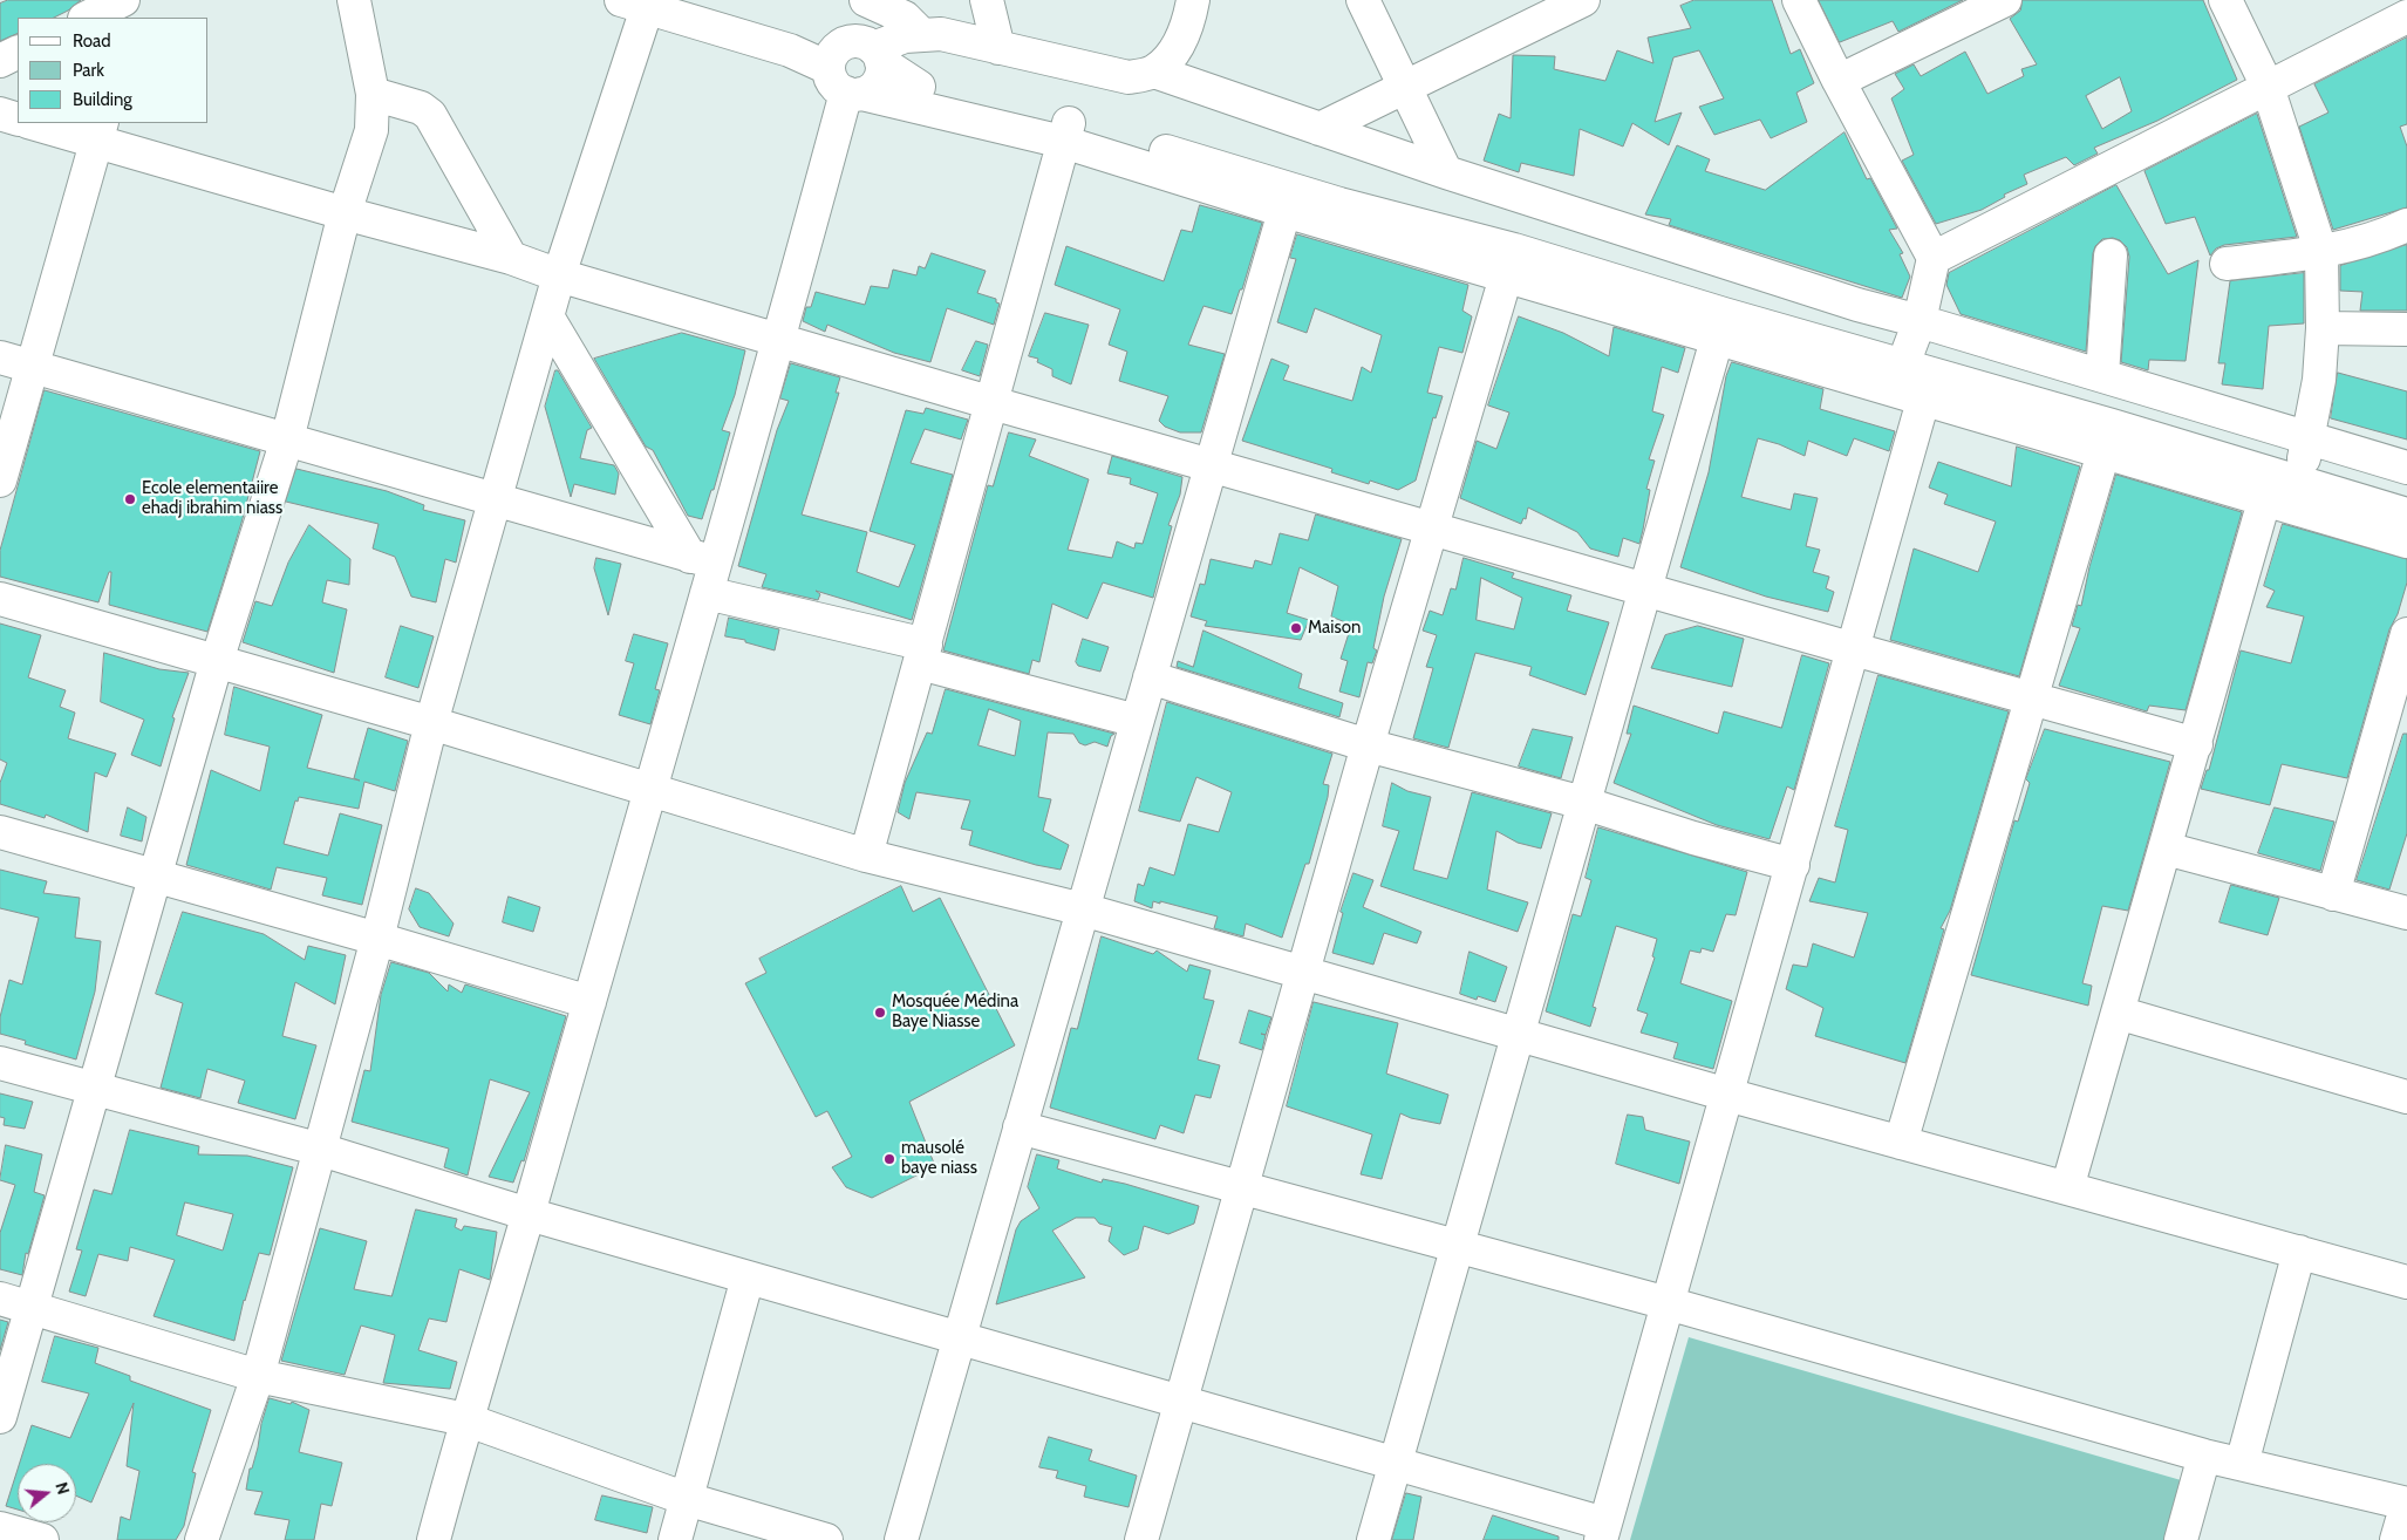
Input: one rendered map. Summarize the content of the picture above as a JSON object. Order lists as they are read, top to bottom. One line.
{"places":["Ecole elementaiire ehadj ibrahim niass","Maison","Mosquée Médina Baye Niasse","mausolé baye niass"],"legend":["Road","Park","Building"],"north":"right"}
